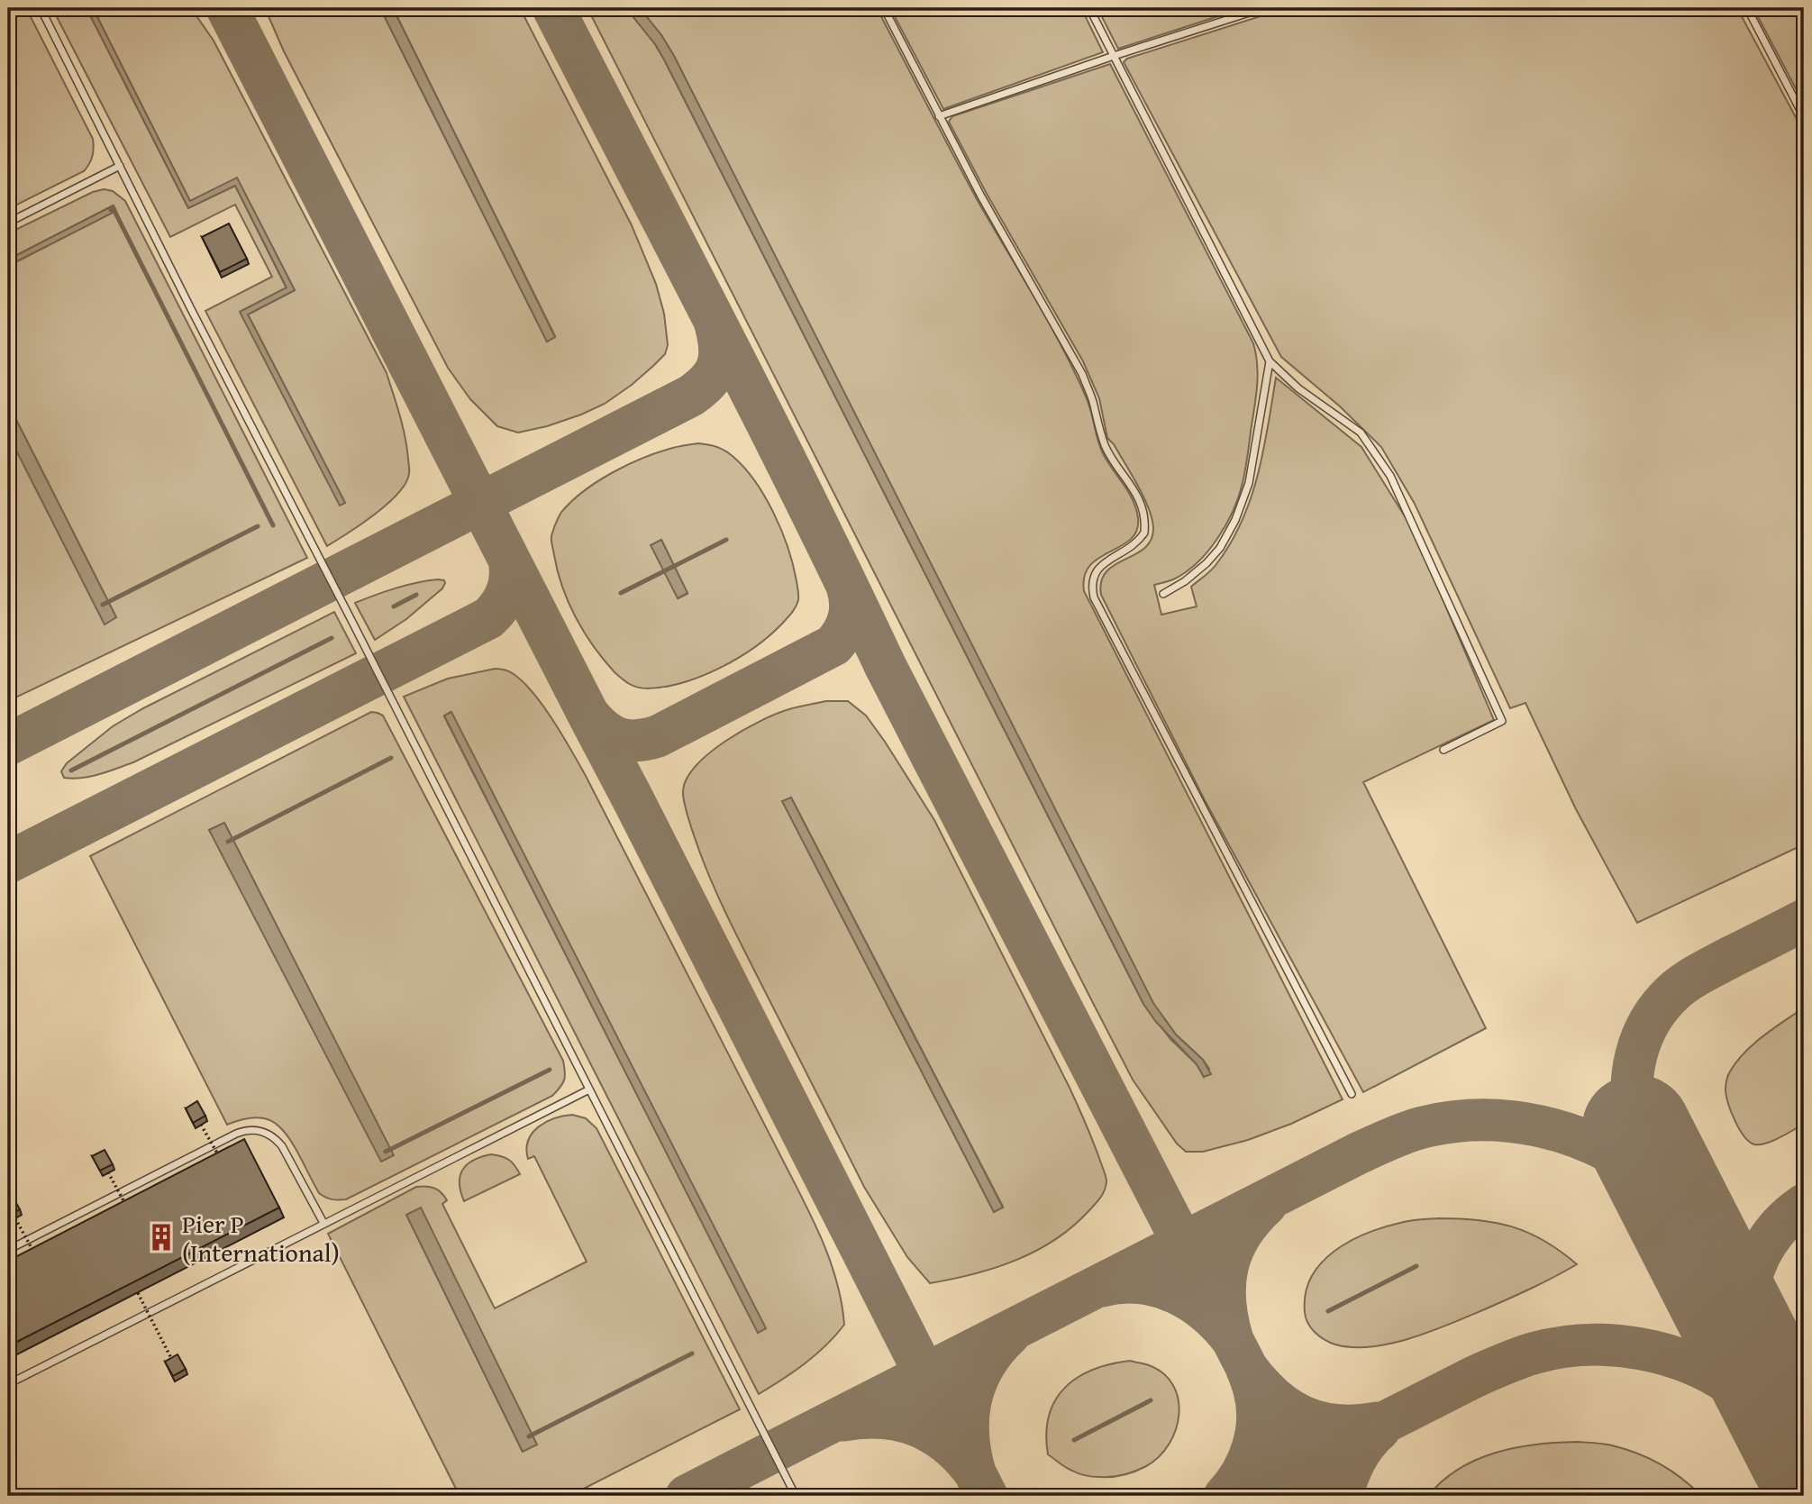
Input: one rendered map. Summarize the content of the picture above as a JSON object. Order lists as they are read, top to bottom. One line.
{"places":{"building":["Pier P (International)"]}}
